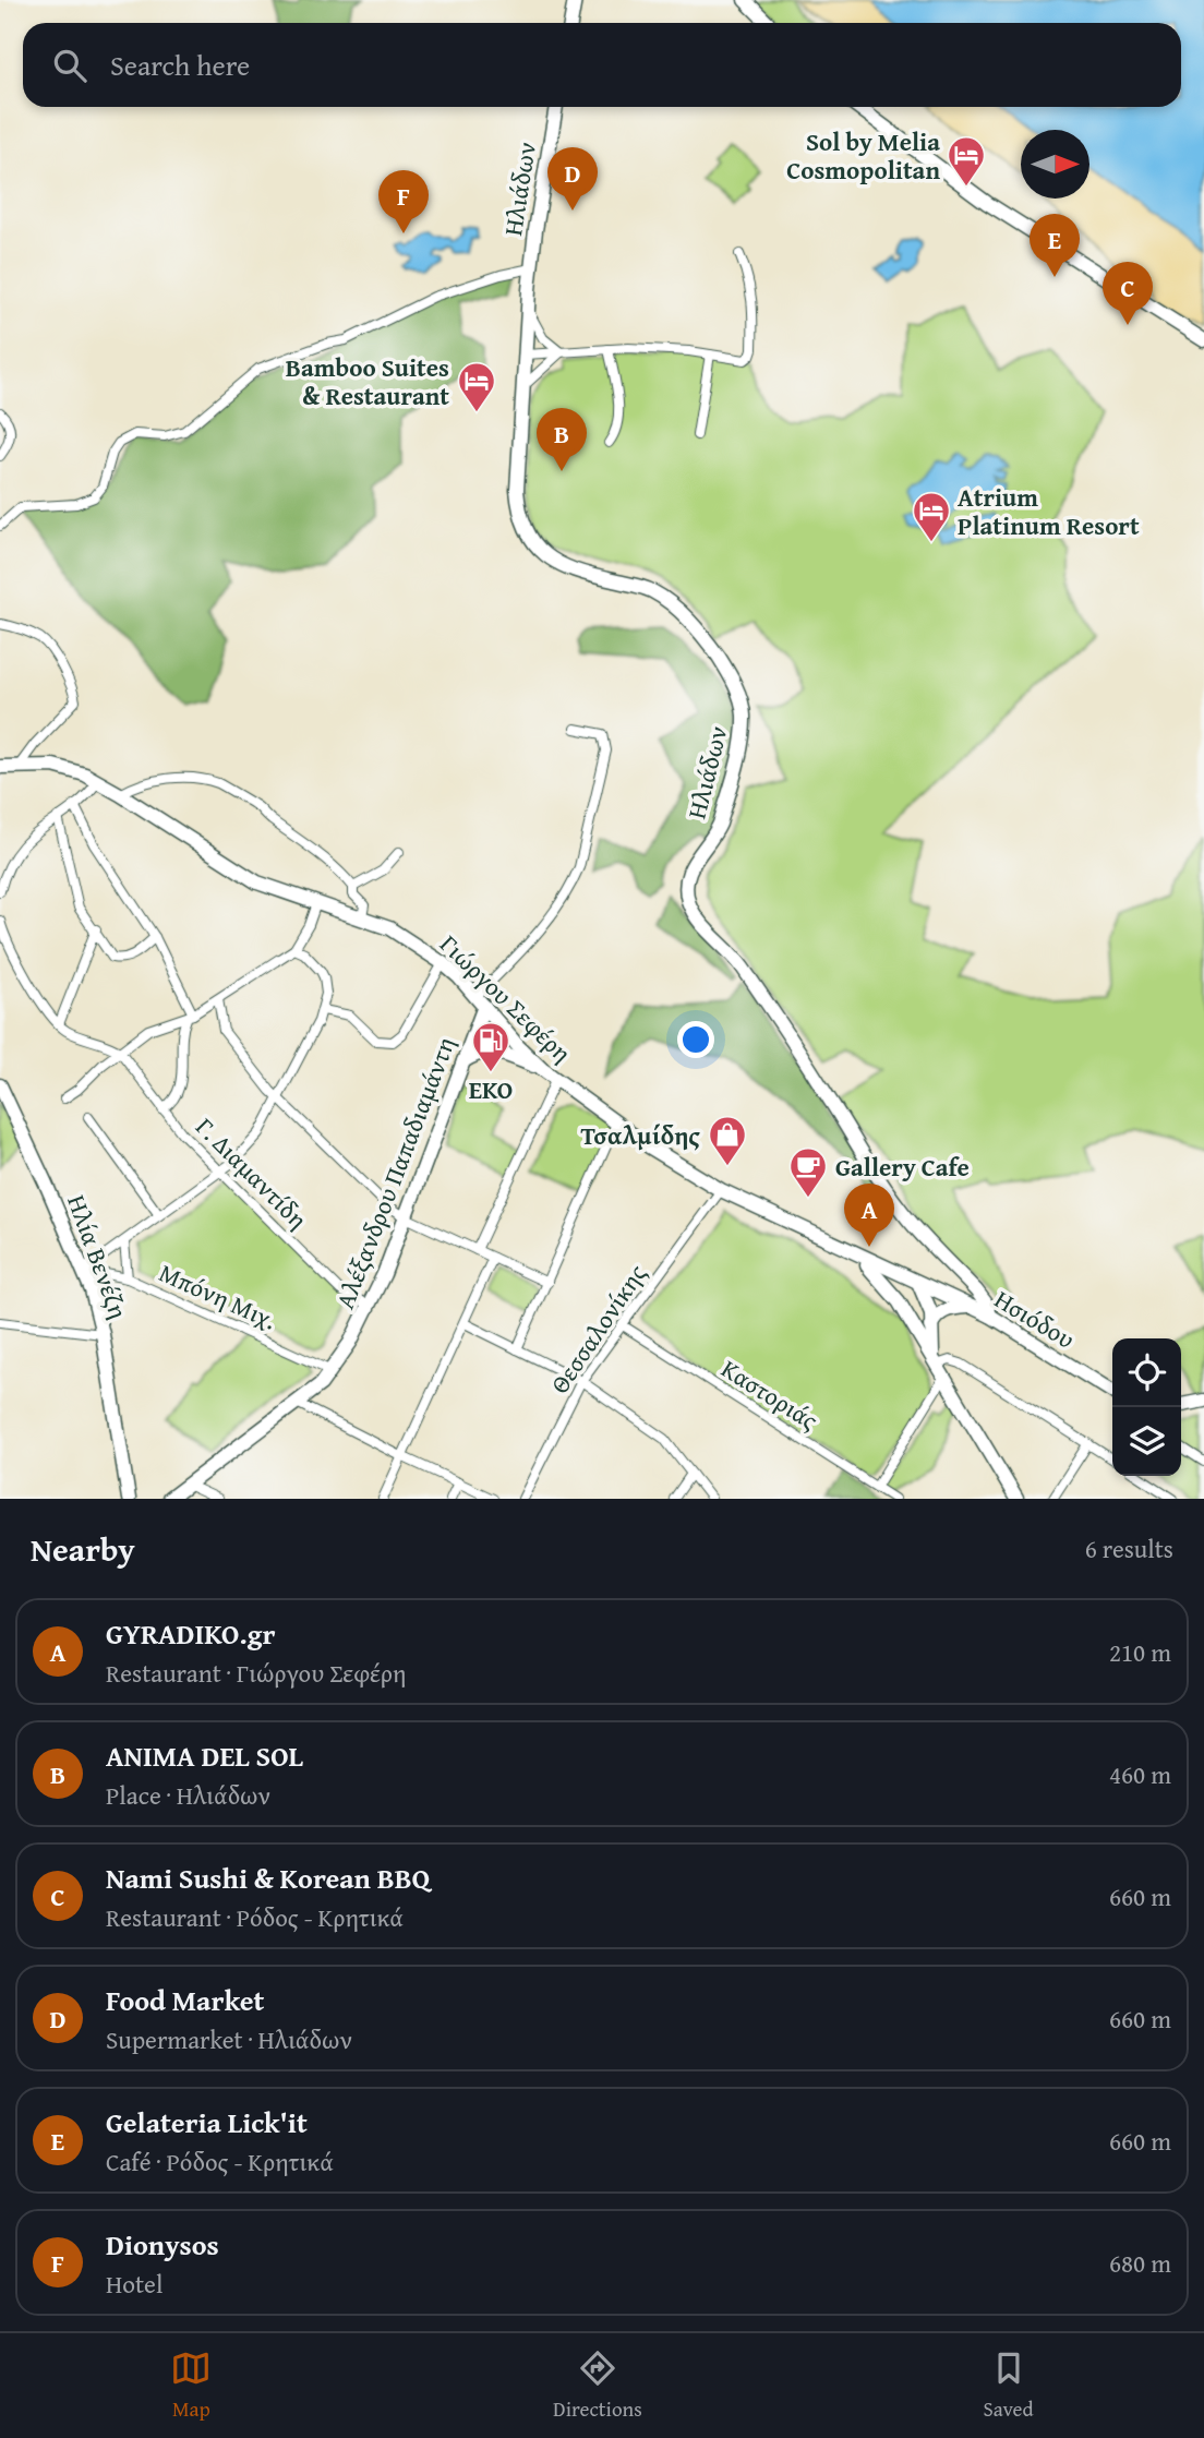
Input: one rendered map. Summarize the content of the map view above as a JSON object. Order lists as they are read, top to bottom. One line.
{"streets":{"street":["Ηλιάδων","Γιώργου Σεφέρη","Γ. Διαμαντίδη","Αλέξανδρου Παπαδιαμάντη","Ηλία Βενέζη","Μπόνη Μιχ.","Ησιόδου","Θεσσαλονίκης","Καστοριάς"]},"crossings":[["Ηλιάδων","Γιώργου Σεφέρη"],["Ηλιάδων","Ησιόδου"],["Γιώργου Σεφέρη","Αλέξανδρου Παπαδιαμάντη"],["Γιώργου Σεφέρη","Ησιόδου"],["Γιώργου Σεφέρη","Θεσσαλονίκης"],["Γ. Διαμαντίδη","Αλέξανδρου Παπαδιαμάντη"],["Αλέξανδρου Παπαδιαμάντη","Μπόνη Μιχ."],["Ηλία Βενέζη","Μπόνη Μιχ."],["Θεσσαλονίκης","Καστοριάς"]],"places":{"hotel":["Sol by Melia Cosmopolitan","Bamboo Suites & Restaurant","Atrium Platinum Resort"],"fuel station":["EKO"],"shop":["Τσαλμίδης"],"cafe":["Gallery Cafe"]},"north":"right","page":{"search":"Search here","pins":["D","F","E","C","B","A"],"heading":["Nearby","6 results"],"list":[{"mark":"A","name":"GYRADIKO.gr","note":"Restaurant · Γιώργου Σεφέρη","value":"210 m"},{"mark":"B","name":"ANIMA DEL SOL","note":"Place · Ηλιάδων","value":"460 m"},{"mark":"C","name":"Nami Sushi & Korean BBQ","note":"Restaurant · Ρόδος - Κρητικά","value":"660 m"},{"mark":"D","name":"Food Market","note":"Supermarket · Ηλιάδων","value":"660 m"},{"mark":"E","name":"Gelateria Lick'it","note":"Café · Ρόδος - Κρητικά","value":"660 m"},{"mark":"F","name":"Dionysos","note":"Hotel","value":"680 m"}],"nav":["Map","Directions","Saved"]}}
